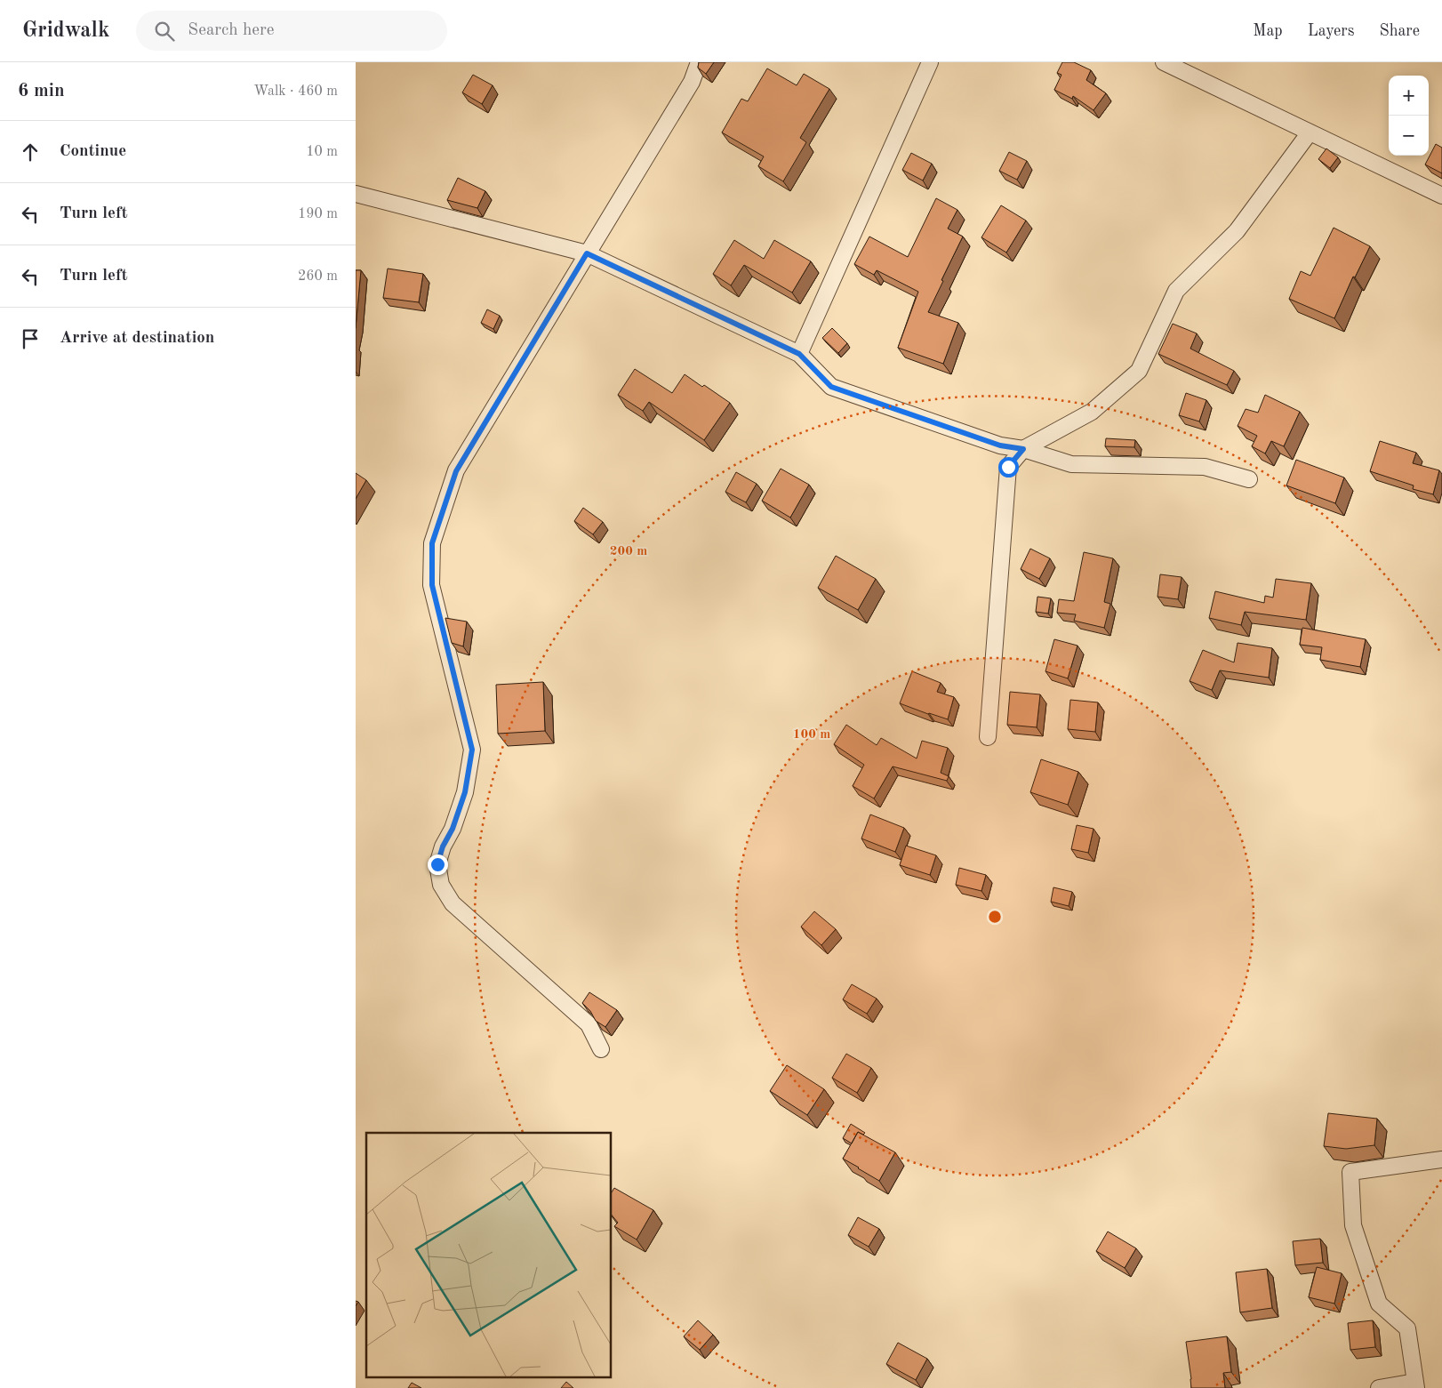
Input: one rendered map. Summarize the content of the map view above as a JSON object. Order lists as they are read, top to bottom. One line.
{"page":{"header":"Gridwalk","search":"Search here","nav":["Map","Layers","Share"],"heading":["6 min","Walk · 460 m"],"map_buttons":["+","−"],"list":[["Continue","10 m"],["Turn left","190 m"],["Turn left","260 m"],"Arrive at destination"]},"rings":["200 m","100 m"]}
